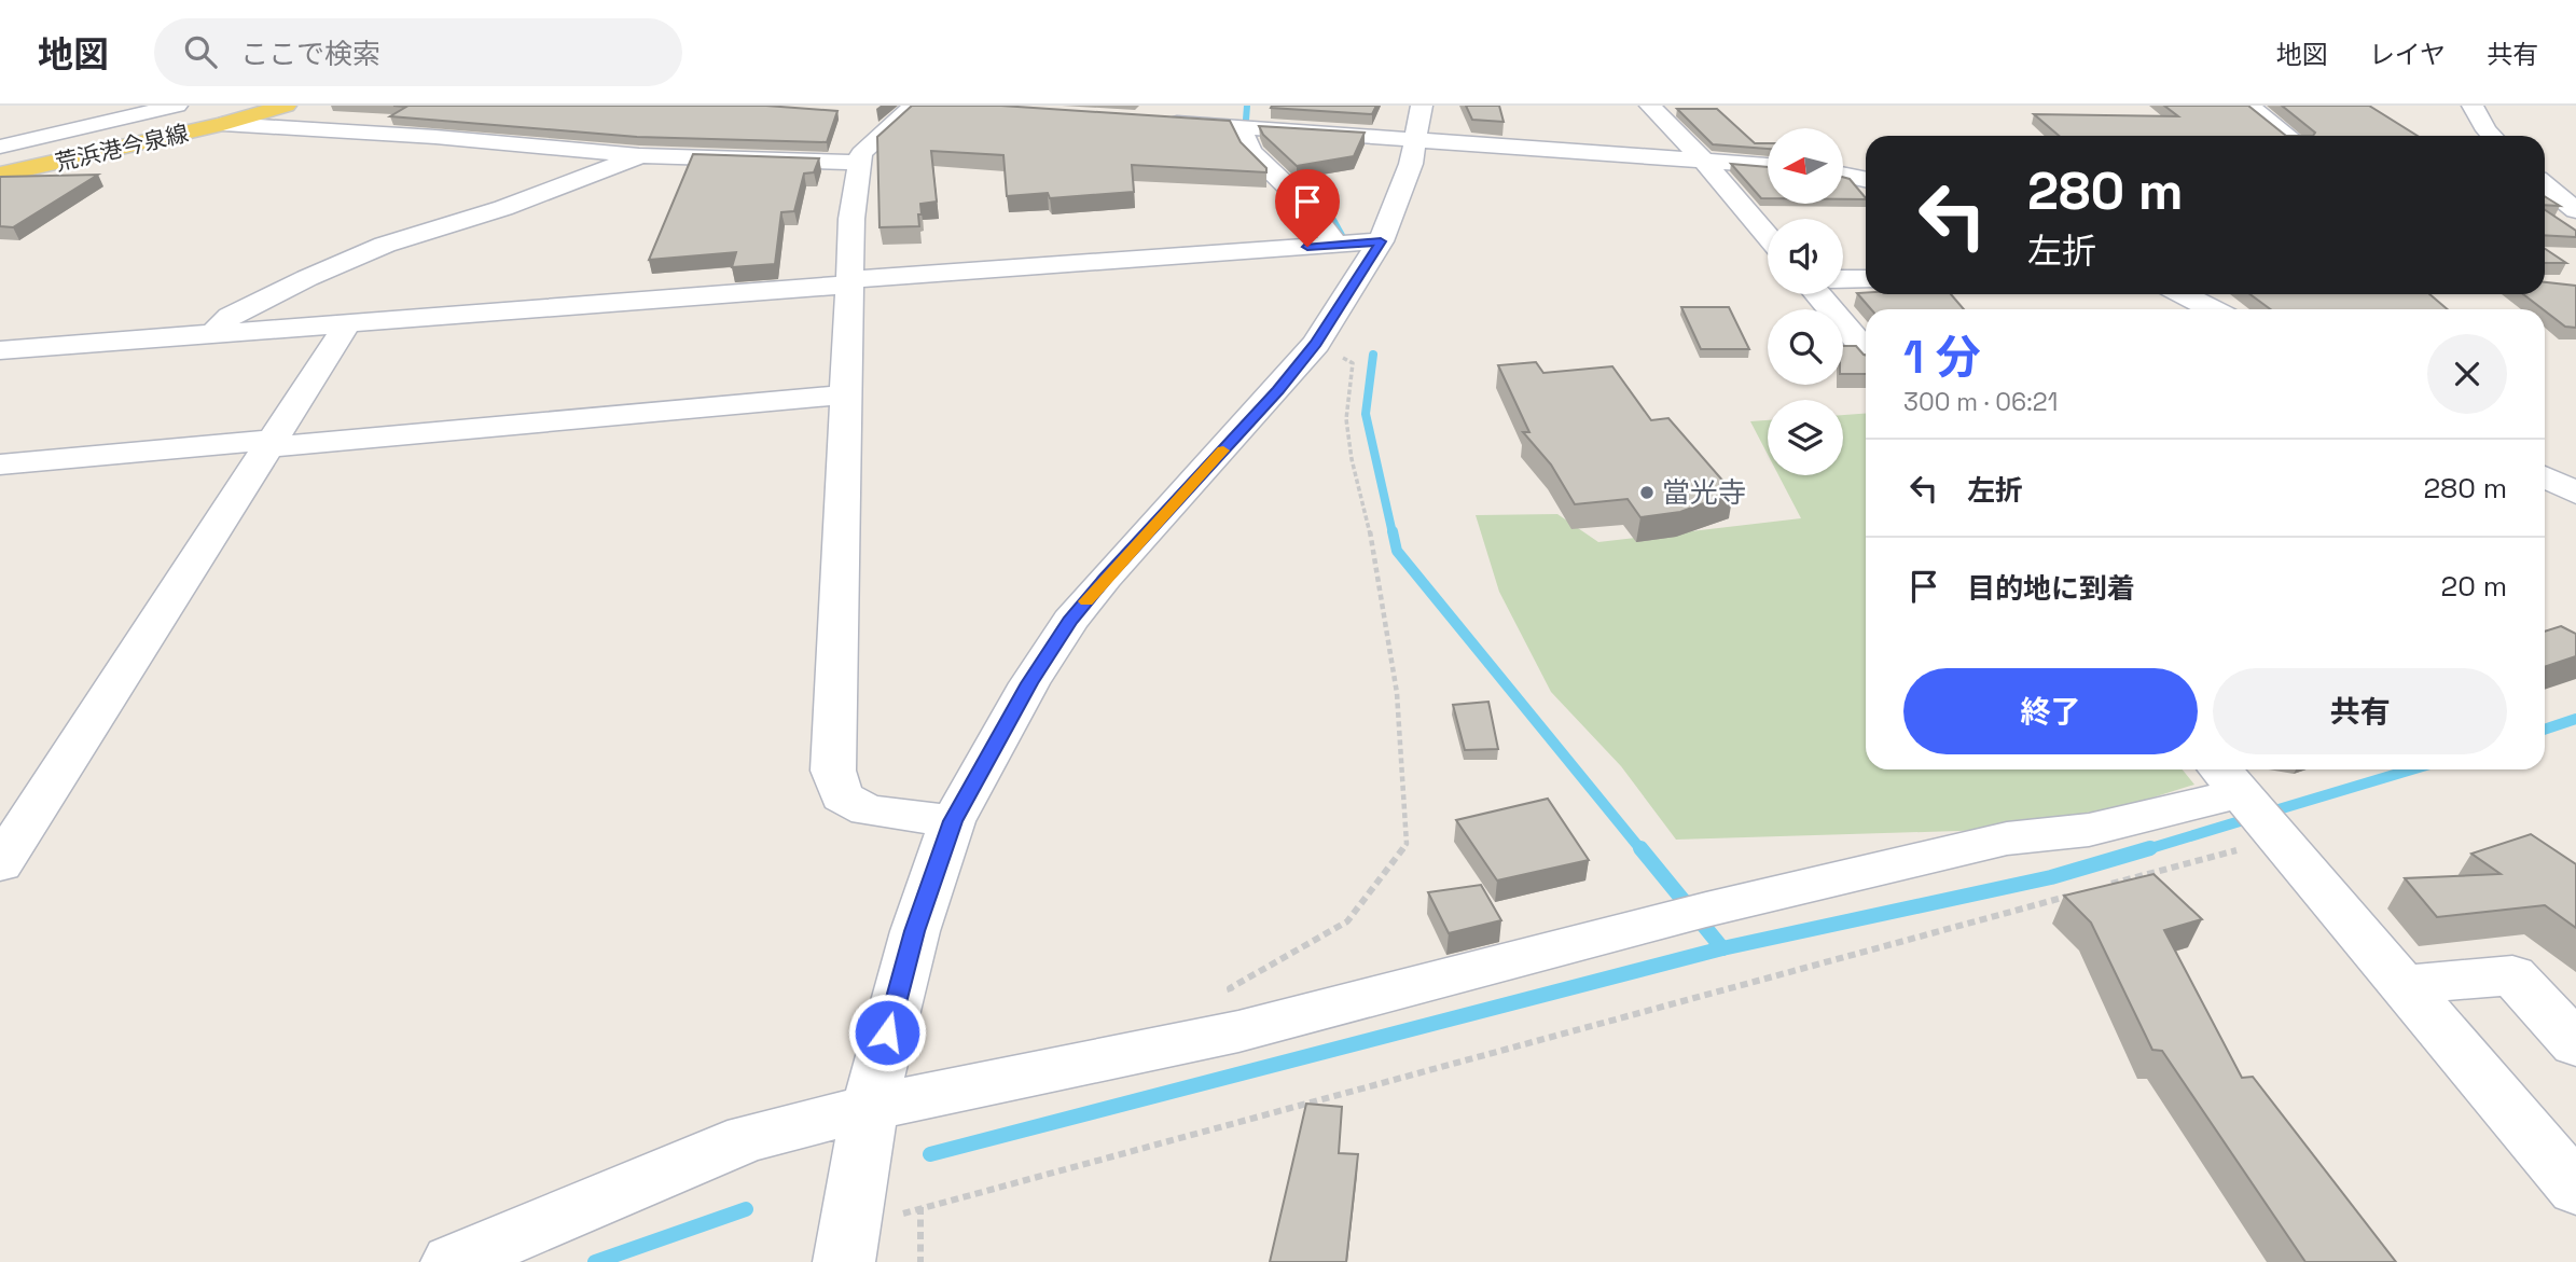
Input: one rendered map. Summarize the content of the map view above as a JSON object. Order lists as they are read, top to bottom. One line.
{"streets":{"main road":["荒浜港今泉線"]},"places":["當光寺"],"north":"left","page":{"header":"地図","search":"ここで検索","nav":["地図","レイヤ","共有"],"turn":["280 m","左折"],"heading":["1 分","300 m · 06:21"],"list":[{"name":"左折","value":"280 m"},{"name":"目的地に到着","value":"20 m"}],"buttons":["終了","共有"]}}
